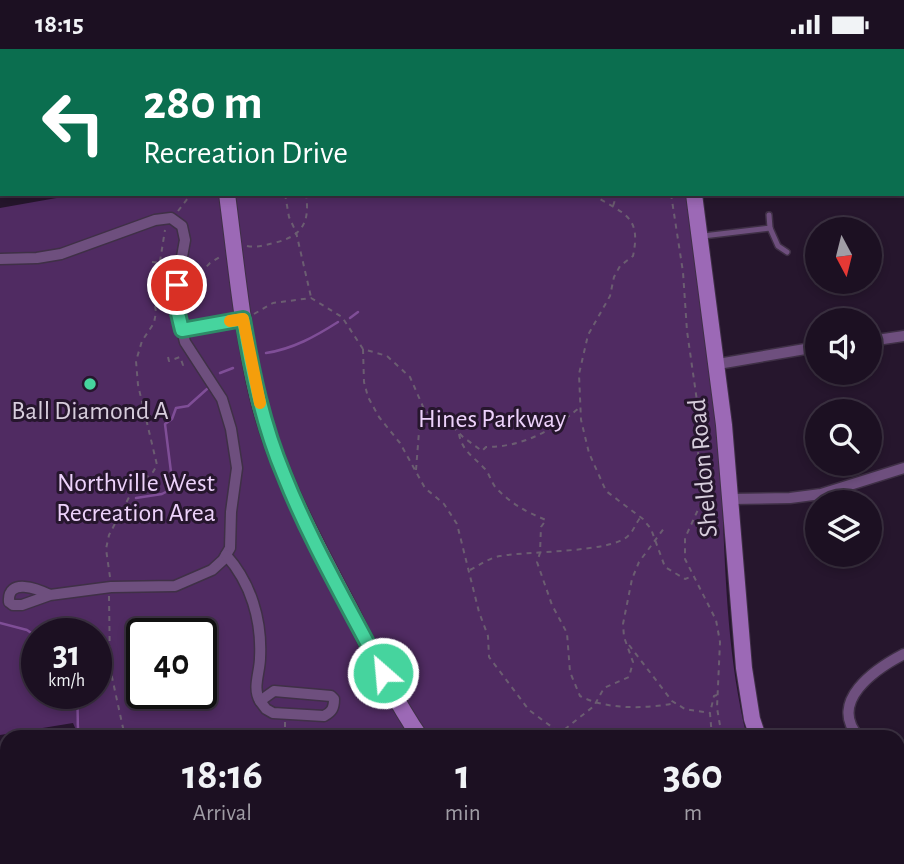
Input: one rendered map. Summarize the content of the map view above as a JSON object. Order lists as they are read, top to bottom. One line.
{"streets":{"street":["Sheldon Road"]},"parks":["Hines Parkway","Northville West Recreation Area"],"places":["Ball Diamond A"],"north":"bottom","page":{"status":"18:15","turn":["280 m","Recreation Drive"],"speed":"31 km/h","limit":"40","eta":["18:16","Arrival","1","min","360","m"]}}
